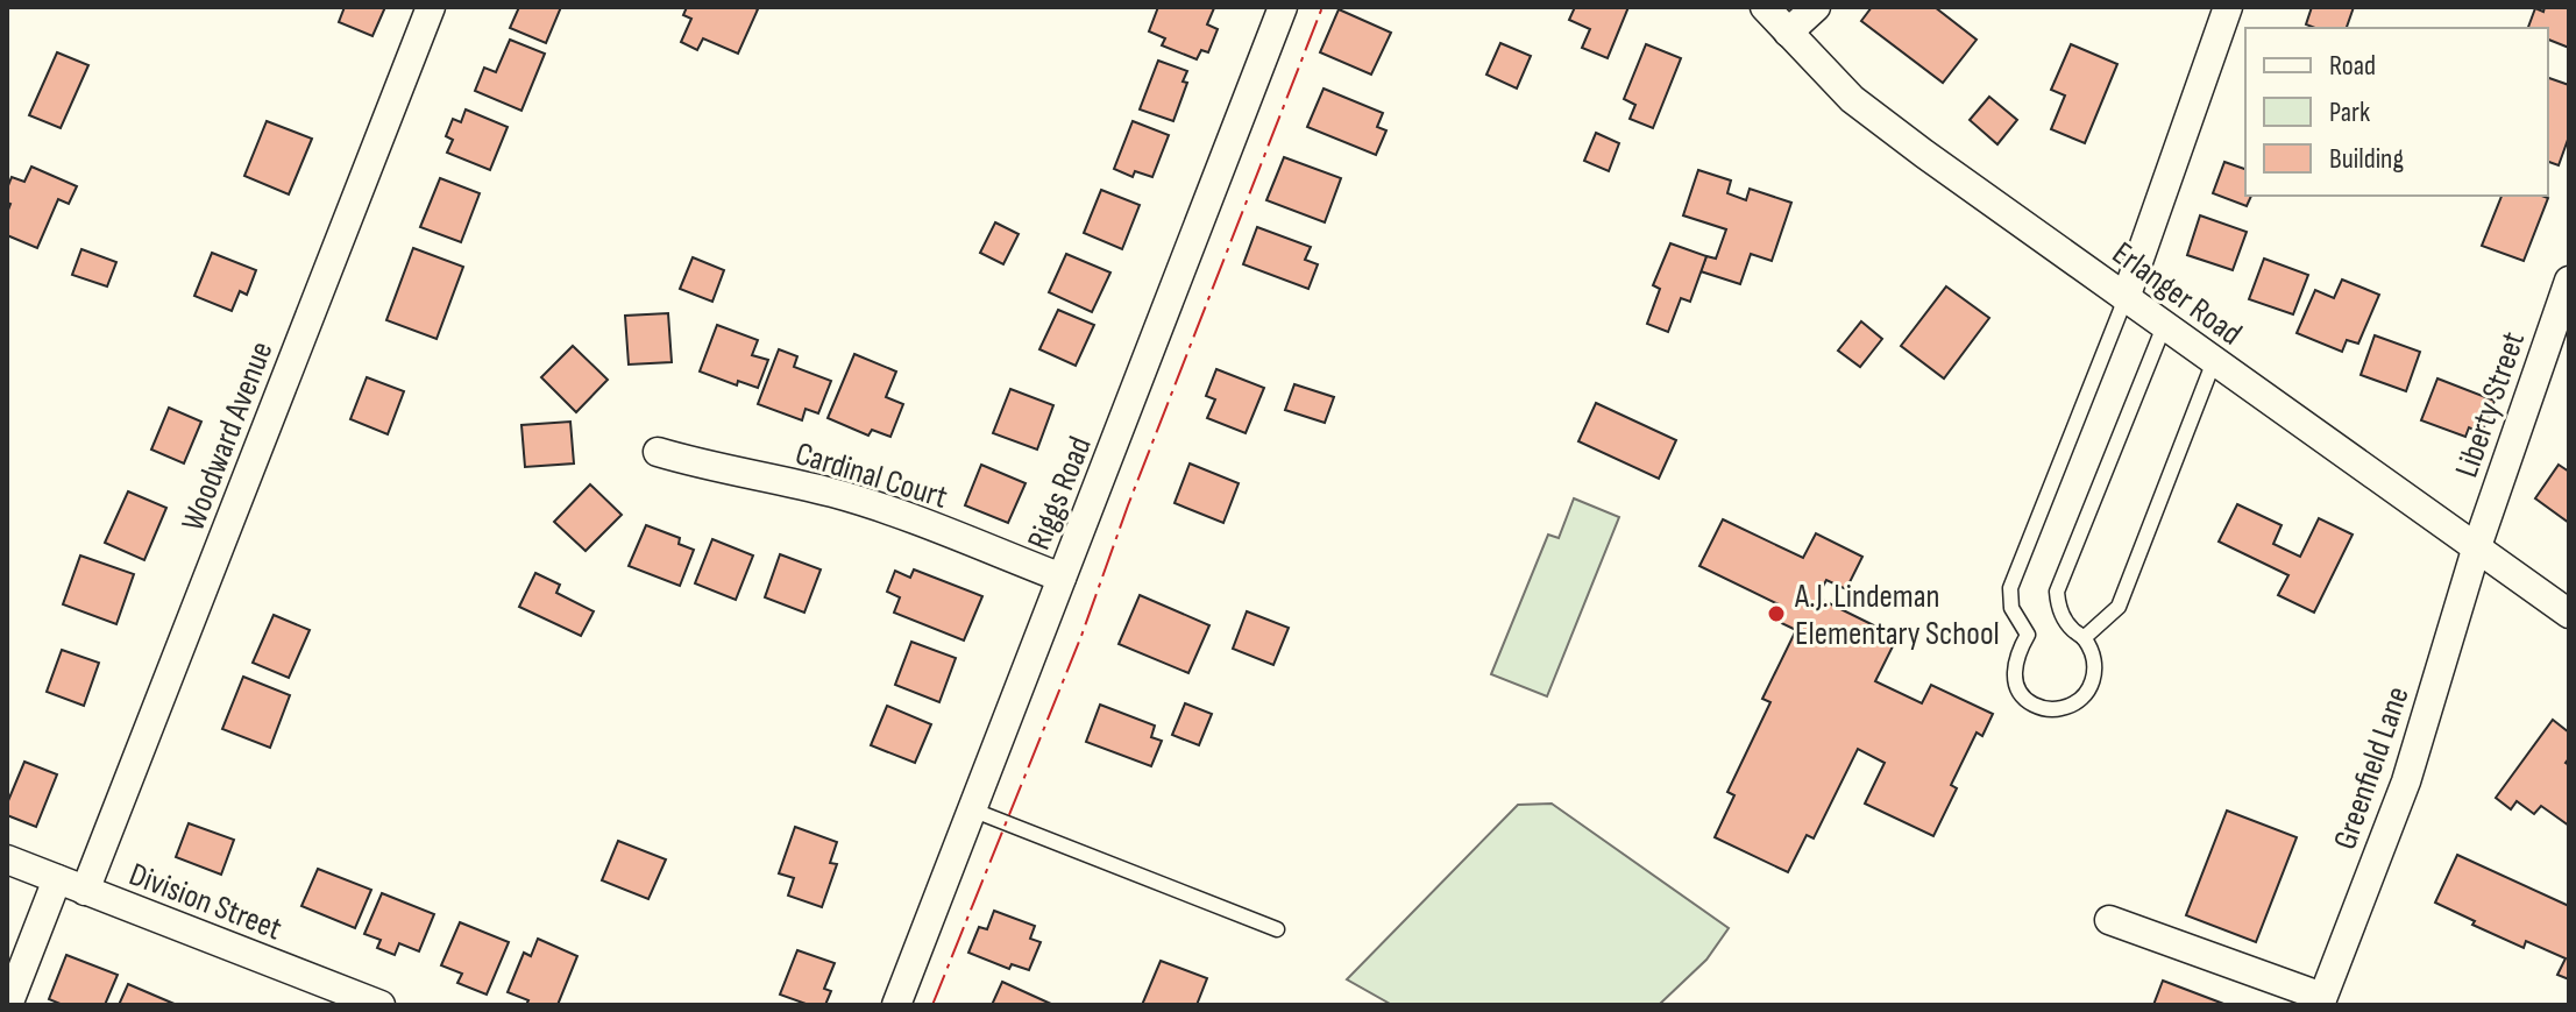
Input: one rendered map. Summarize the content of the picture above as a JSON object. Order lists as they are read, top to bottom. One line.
{"streets":{"street":["Erlanger Road","Liberty Street","Woodward Avenue","Cardinal Court","Riggs Road","Greenfield Lane","Division Street"]},"crossings":[["Erlanger Road","Liberty Street"],["Erlanger Road","Greenfield Lane"],["Liberty Street","Greenfield Lane"],["Woodward Avenue","Division Street"],["Cardinal Court","Riggs Road"]],"places":["A.J. Lindeman Elementary School"],"legend":["Road","Park","Building"]}
